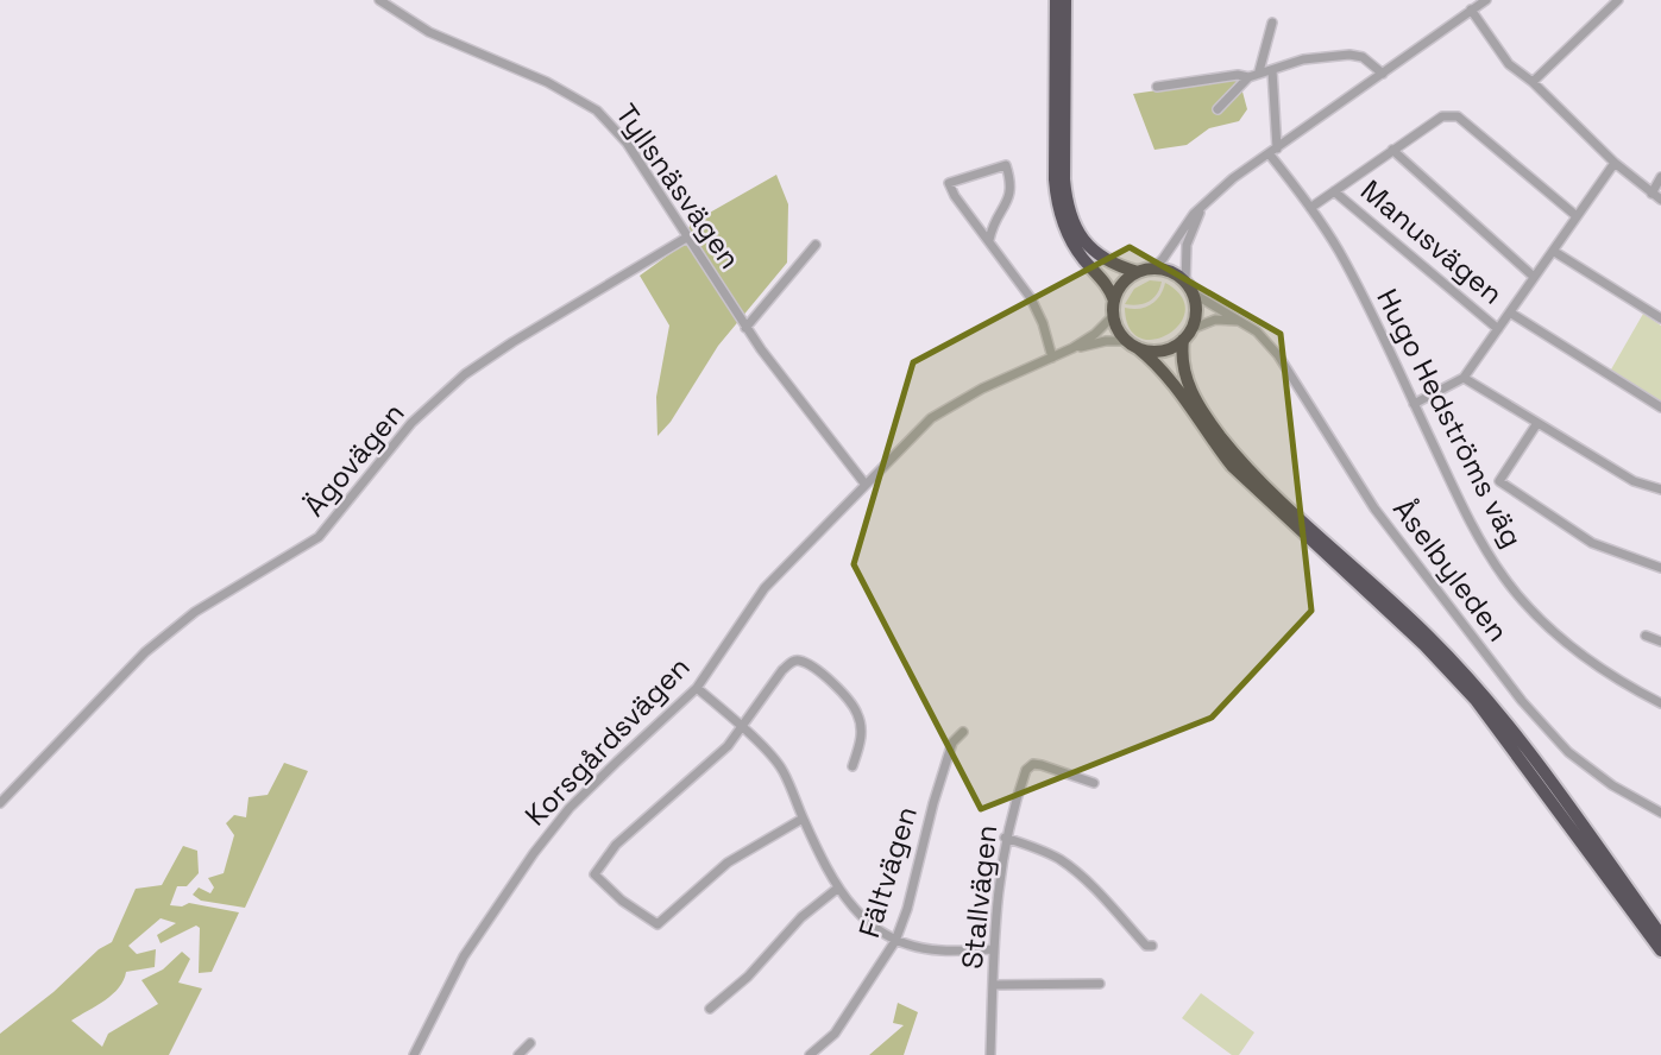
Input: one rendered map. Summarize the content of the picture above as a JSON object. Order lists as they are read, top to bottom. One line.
{"streets":{"street":["Tyllsnäsvägen","Manusvägen","Hugo Hedströms väg","Ägovägen","Åselbyleden","Korsgårdsvägen","Fältvägen","Stallvägen"]},"crossings":[["Tyllsnäsvägen","Ägovägen"],["Tyllsnäsvägen","Korsgårdsvägen"],["Åselbyleden","Korsgårdsvägen"]]}
